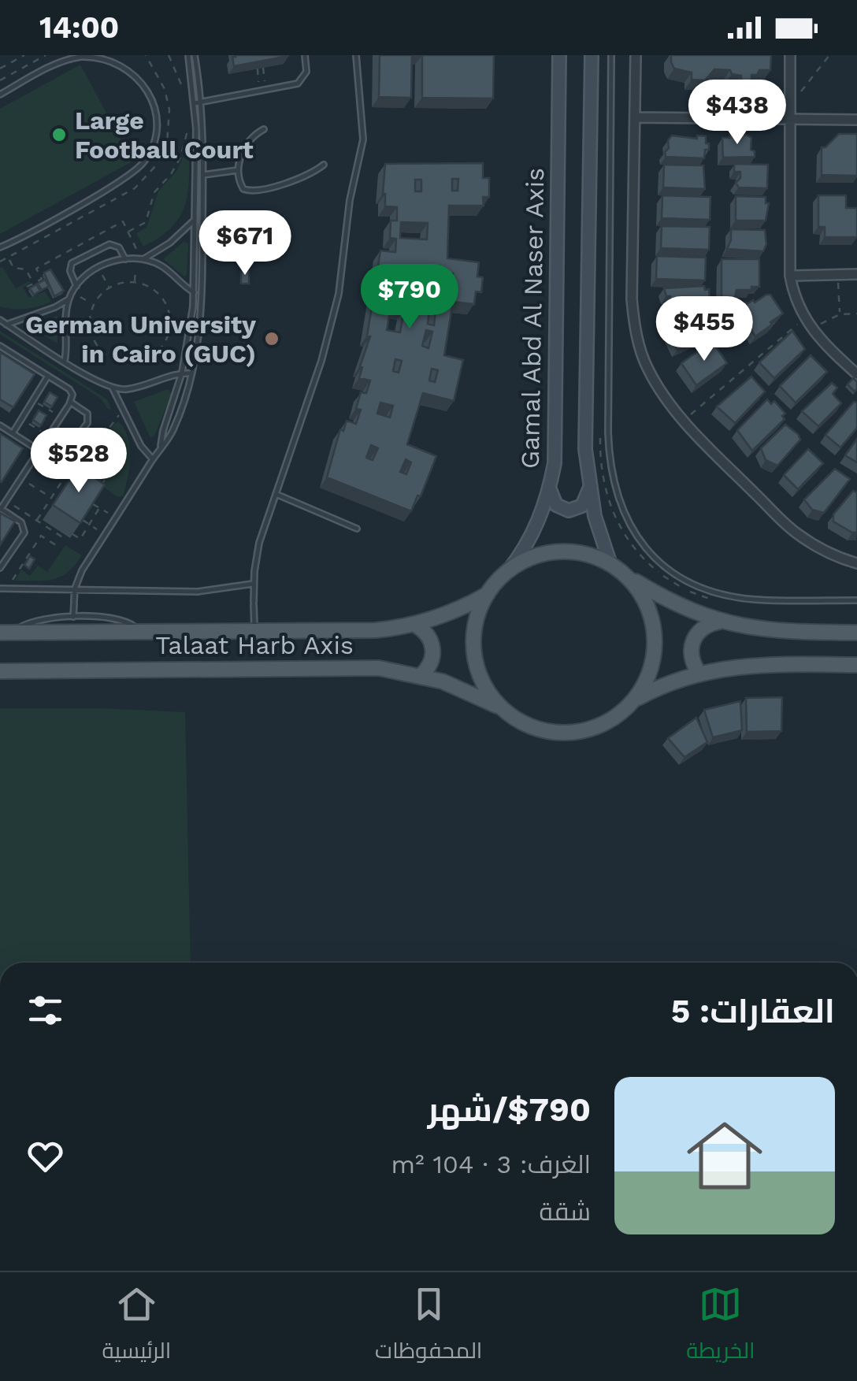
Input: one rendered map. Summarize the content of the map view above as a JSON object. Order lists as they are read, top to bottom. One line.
{"streets":{"main road":["Gamal Abd Al Naser Axis","Talaat Harb Axis"]},"crossings":[["Gamal Abd Al Naser Axis","Talaat Harb Axis"]],"places":["Large Football Court","German University in Cairo (GUC)"],"page":{"status":"14:00","price":["$438","$671","$790","$455","$528"],"heading":"العقارات: 5","list":[{"name":"$790/شهر","note":"الغرف: 3 · 104 m² · شقة"}],"tabs":["الخريطة","المحفوظات","الرئيسية"]}}
